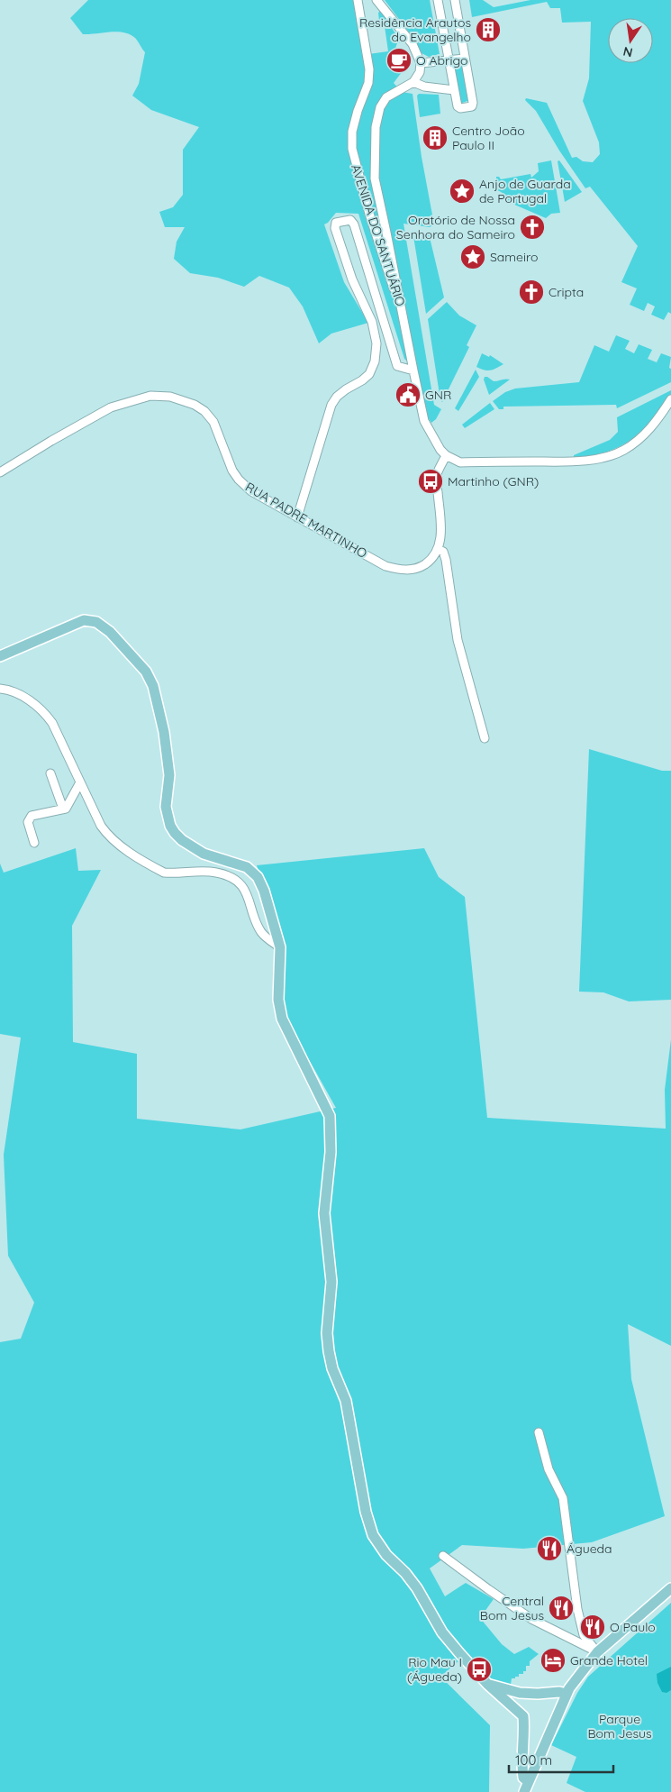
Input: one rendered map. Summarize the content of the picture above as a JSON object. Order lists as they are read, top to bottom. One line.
{"streets":{"street":["AVENIDA DO SANTUÁRIO","RUA PADRE MARTINHO"]},"parks":["Parque Bom Jesus"],"places":{"building":["Residência Arautos do Evangelho","Centro João Paulo II"],"cafe":["O Abrigo"],"place":["Anjo de Guarda de Portugal","Sameiro"],"church":["Oratório de Nossa Senhora do Sameiro","Cripta"],"public building":["GNR"],"bus stop":["Martinho (GNR)","Rio Mau I (Águeda)"],"restaurant":["Águeda","Central Bom Jesus","O Paulo"],"hotel":["Grande Hotel"]},"scale_bar":"100 m","north":"bottom"}
